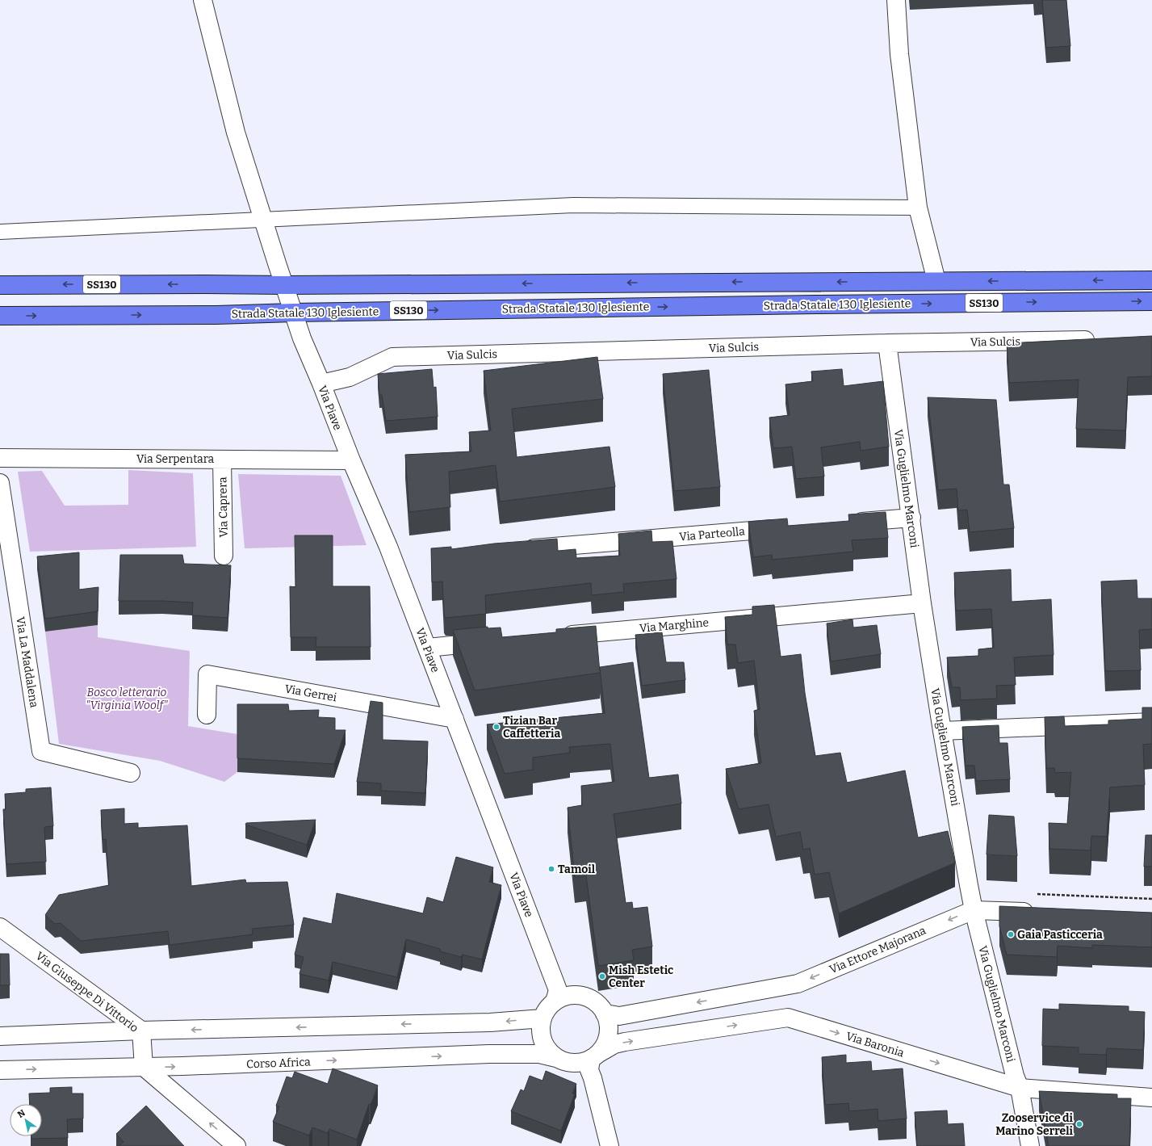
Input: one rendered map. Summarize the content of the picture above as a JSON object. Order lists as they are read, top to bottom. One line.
{"streets":{"main road":["SS130","Strada Statale 130 Iglesiente"],"street":["Via Sulcis","Via Piave","Via Serpentara","Via Guglielmo Marconi","Via Caprera","Via Parteolla","Via Marghine","Via La Maddalena","Via Gerrei","Via Ettore Majorana","Via Giuseppe Di Vittorio","Via Baronia","Corso Africa"]},"crossings":[["Strada Statale 130 Iglesiente","Via Piave"],["Via Sulcis","Via Piave"],["Via Sulcis","Via Guglielmo Marconi"],["Via Piave","Via Serpentara"],["Via Piave","Via Gerrei"],["Via Piave","Via Ettore Majorana"],["Via Piave","Via Baronia"],["Via Piave","Corso Africa"],["Via Serpentara","Via Caprera"],["Via Guglielmo Marconi","Via Marghine"],["Via Guglielmo Marconi","Via Ettore Majorana"],["Via Guglielmo Marconi","Via Baronia"],["Via Ettore Majorana","Via Baronia"],["Via Ettore Majorana","Corso Africa"],["Via Giuseppe Di Vittorio","Corso Africa"],["Via Baronia","Corso Africa"]],"one_way":["Via Ettore Majorana","Via Baronia"],"parks":["Bosco letterario \"Virginia Woolf\""],"places":["Tizian Bar Caffetteria","Tamoil","Gaia Pasticceria","Mish Estetic Center","Zooservice di Marino Serreli"],"north":"top left"}
